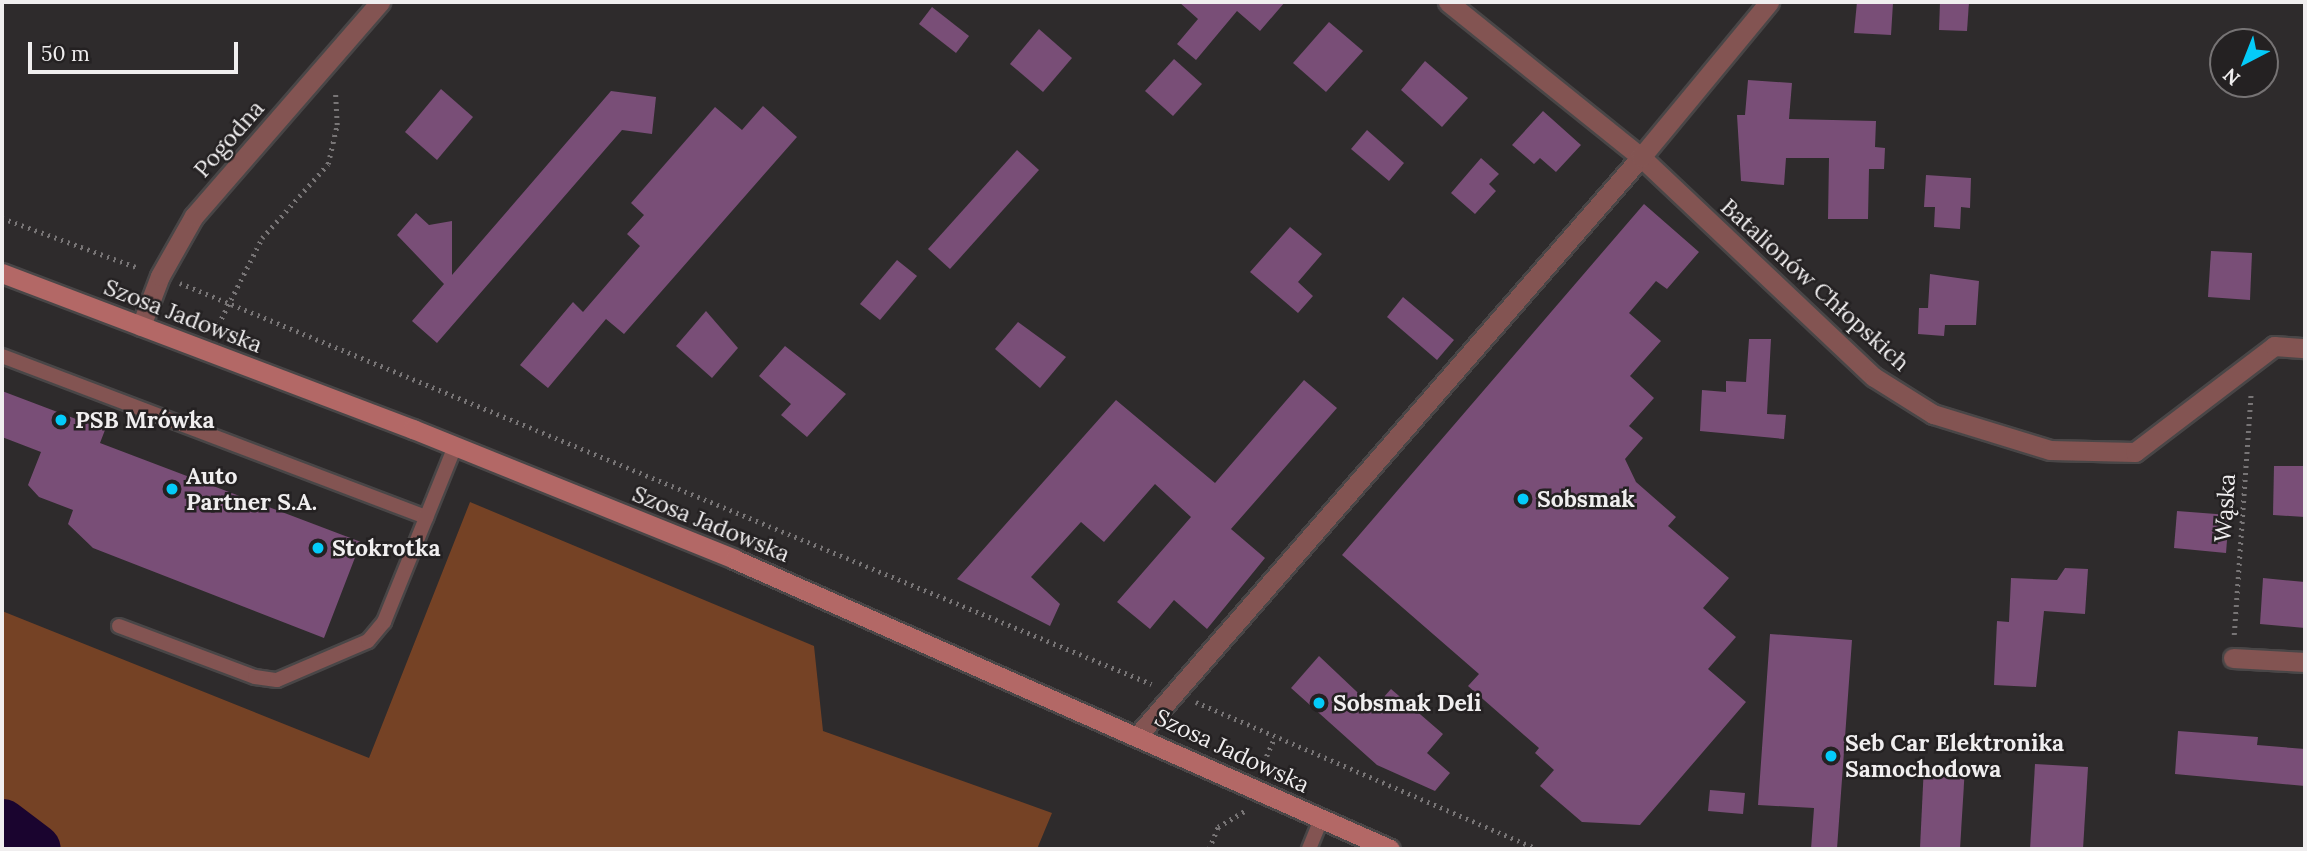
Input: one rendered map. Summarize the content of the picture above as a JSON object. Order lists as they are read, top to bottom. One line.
{"streets":{"main road":["Szosa Jadowska"],"street":["Pogodna","Batalionów Chłopskich"],"path":["Wąska"]},"crossings":[["Pogodna","Szosa Jadowska"],["Batalionów Chłopskich","Wąska"]],"places":["PSB Mrówka","Auto Partner S.A.","Sobsmak","Stokrotka","Sobsmak Deli","Seb Car Elektronika Samochodowa"],"scale_bar":"50 m","north":"bottom left"}
